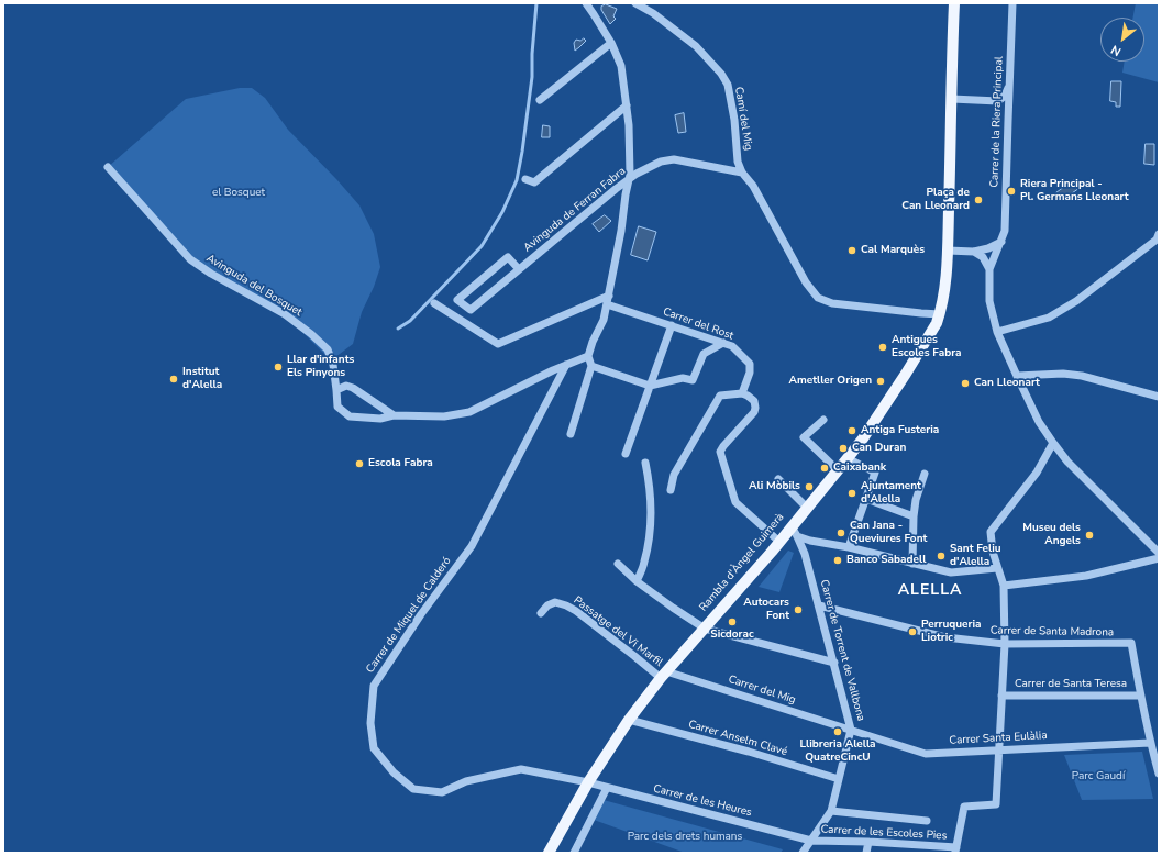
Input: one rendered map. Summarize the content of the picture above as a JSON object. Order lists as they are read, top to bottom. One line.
{"streets":{"main road":["Rambla d'Àngel Guimerà"],"street":["Camí del Mig","Carrer de la Riera Principal","Avinguda de Ferran Fabra","Avinguda del Bosquet","Carrer del Rost","Carrer de Miquel de Calderó","Passatge del Vi Marfil","Carrer de Santa Madrona","Carrer de Torrent de Vallbona","Carrer de Santa Teresa","Carrer del Mig","Carrer Anselm Clavé","Carrer Santa Eulàlia","Carrer de les Heures","Carrer de les Escoles Pies"]},"crossings":[["Camí del Mig","Avinguda de Ferran Fabra"],["Avinguda del Bosquet","Carrer de Miquel de Calderó"],["Rambla d'Àngel Guimerà","Carrer de Miquel de Calderó"],["Rambla d'Àngel Guimerà","Passatge del Vi Marfil"],["Rambla d'Àngel Guimerà","Carrer de Torrent de Vallbona"],["Rambla d'Àngel Guimerà","Carrer del Mig"],["Rambla d'Àngel Guimerà","Carrer Anselm Clavé"],["Rambla d'Àngel Guimerà","Carrer de les Heures"],["Carrer de Miquel de Calderó","Carrer de les Heures"],["Passatge del Vi Marfil","Carrer del Mig"],["Carrer de Santa Madrona","Carrer de Torrent de Vallbona"],["Carrer de Santa Madrona","Carrer de Santa Teresa"],["Carrer de Torrent de Vallbona","Carrer del Mig"],["Carrer de Torrent de Vallbona","Carrer Anselm Clavé"],["Carrer de Torrent de Vallbona","Carrer Santa Eulàlia"],["Carrer de Torrent de Vallbona","Carrer de les Heures"],["Carrer de Torrent de Vallbona","Carrer de les Escoles Pies"],["Carrer del Mig","Carrer Santa Eulàlia"],["Carrer de les Heures","Carrer de les Escoles Pies"]],"districts":["ALELLA"],"parks":["el Bosquet","Parc Gaudí","Parc dels drets humans"],"places":["Riera Principal - Pl. Germans Lleonart","Plaça de Can Lleonard","Cal Marquès","Antigues Escoles Fabra","Llar d'infants Els Pinyons","Institut d'Alella","Ametller Origen","Can Lleonart","Antiga Fusteria","Can Duran","Escola Fabra","Caixabank","Ali Mòbils","Ajuntament d'Alella","Can Jana - Queviures Font","Museu dels Angels","Sant Feliu d'Alella","Banco Sabadell","Autocars Font","Sicdorac","Perruqueria Liotric","Llibreria Alella QuatreCincU"],"north":"bottom left"}
